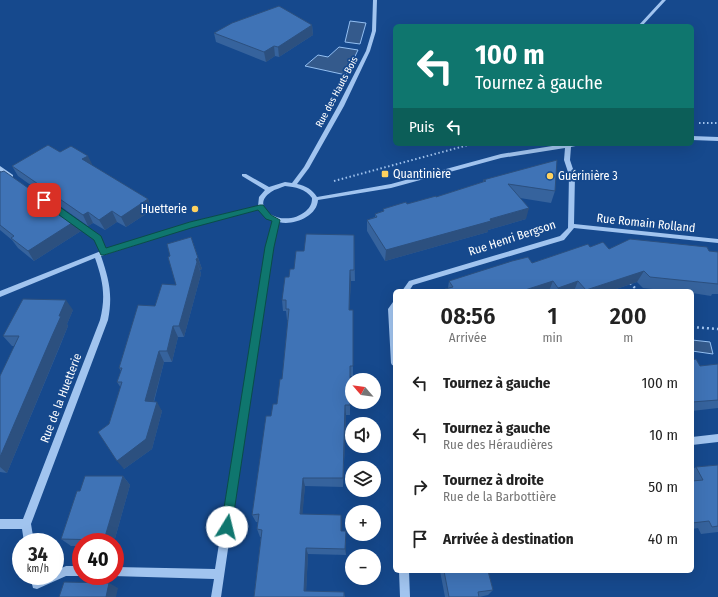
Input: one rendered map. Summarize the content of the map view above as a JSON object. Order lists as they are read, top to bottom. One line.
{"streets":{"street":["Rue des Hauts Bois","Rue Romain Rolland","Rue Henri Bergson","Rue de la Huetterie"]},"crossings":[["Rue Romain Rolland","Rue Henri Bergson"]],"places":{"transit":["Quantinière"],"other":["Guérinière 3","Huetterie"]},"north":"top left","page":{"turn":["100 m","Tournez à gauche"],"then":"Puis","eta":["08:56","Arrivée","1","min","200","m"],"list":[{"name":"Tournez à gauche","value":"100 m"},{"name":"Tournez à gauche","note":"Rue des Héraudières","value":"10 m"},{"name":"Tournez à droite","note":"Rue de la Barbottière","value":"50 m"},{"name":"Arrivée à destination","value":"40 m"}],"map_buttons":["+","−"],"speed":"34 km/h","limit":"40"}}
